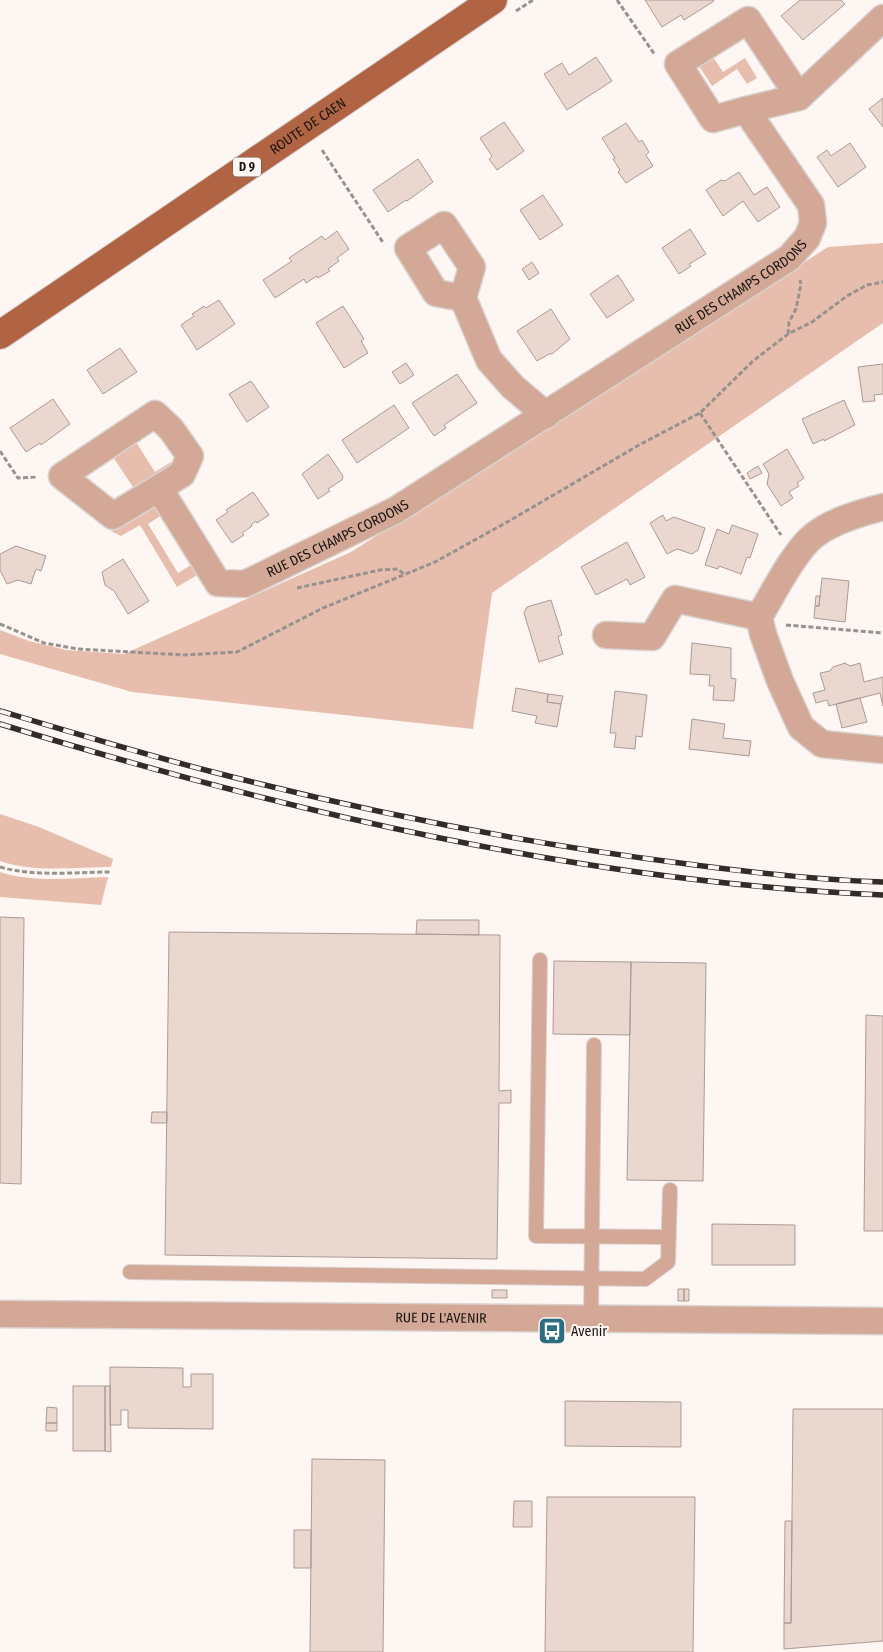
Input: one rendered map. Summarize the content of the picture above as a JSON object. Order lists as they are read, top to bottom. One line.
{"streets":{"main road":["ROUTE DE CAEN","D 9"],"street":["RUE DES CHAMPS CORDONS","RUE DE L'AVENIR"]},"places":{"bus stop":["Avenir"]}}
